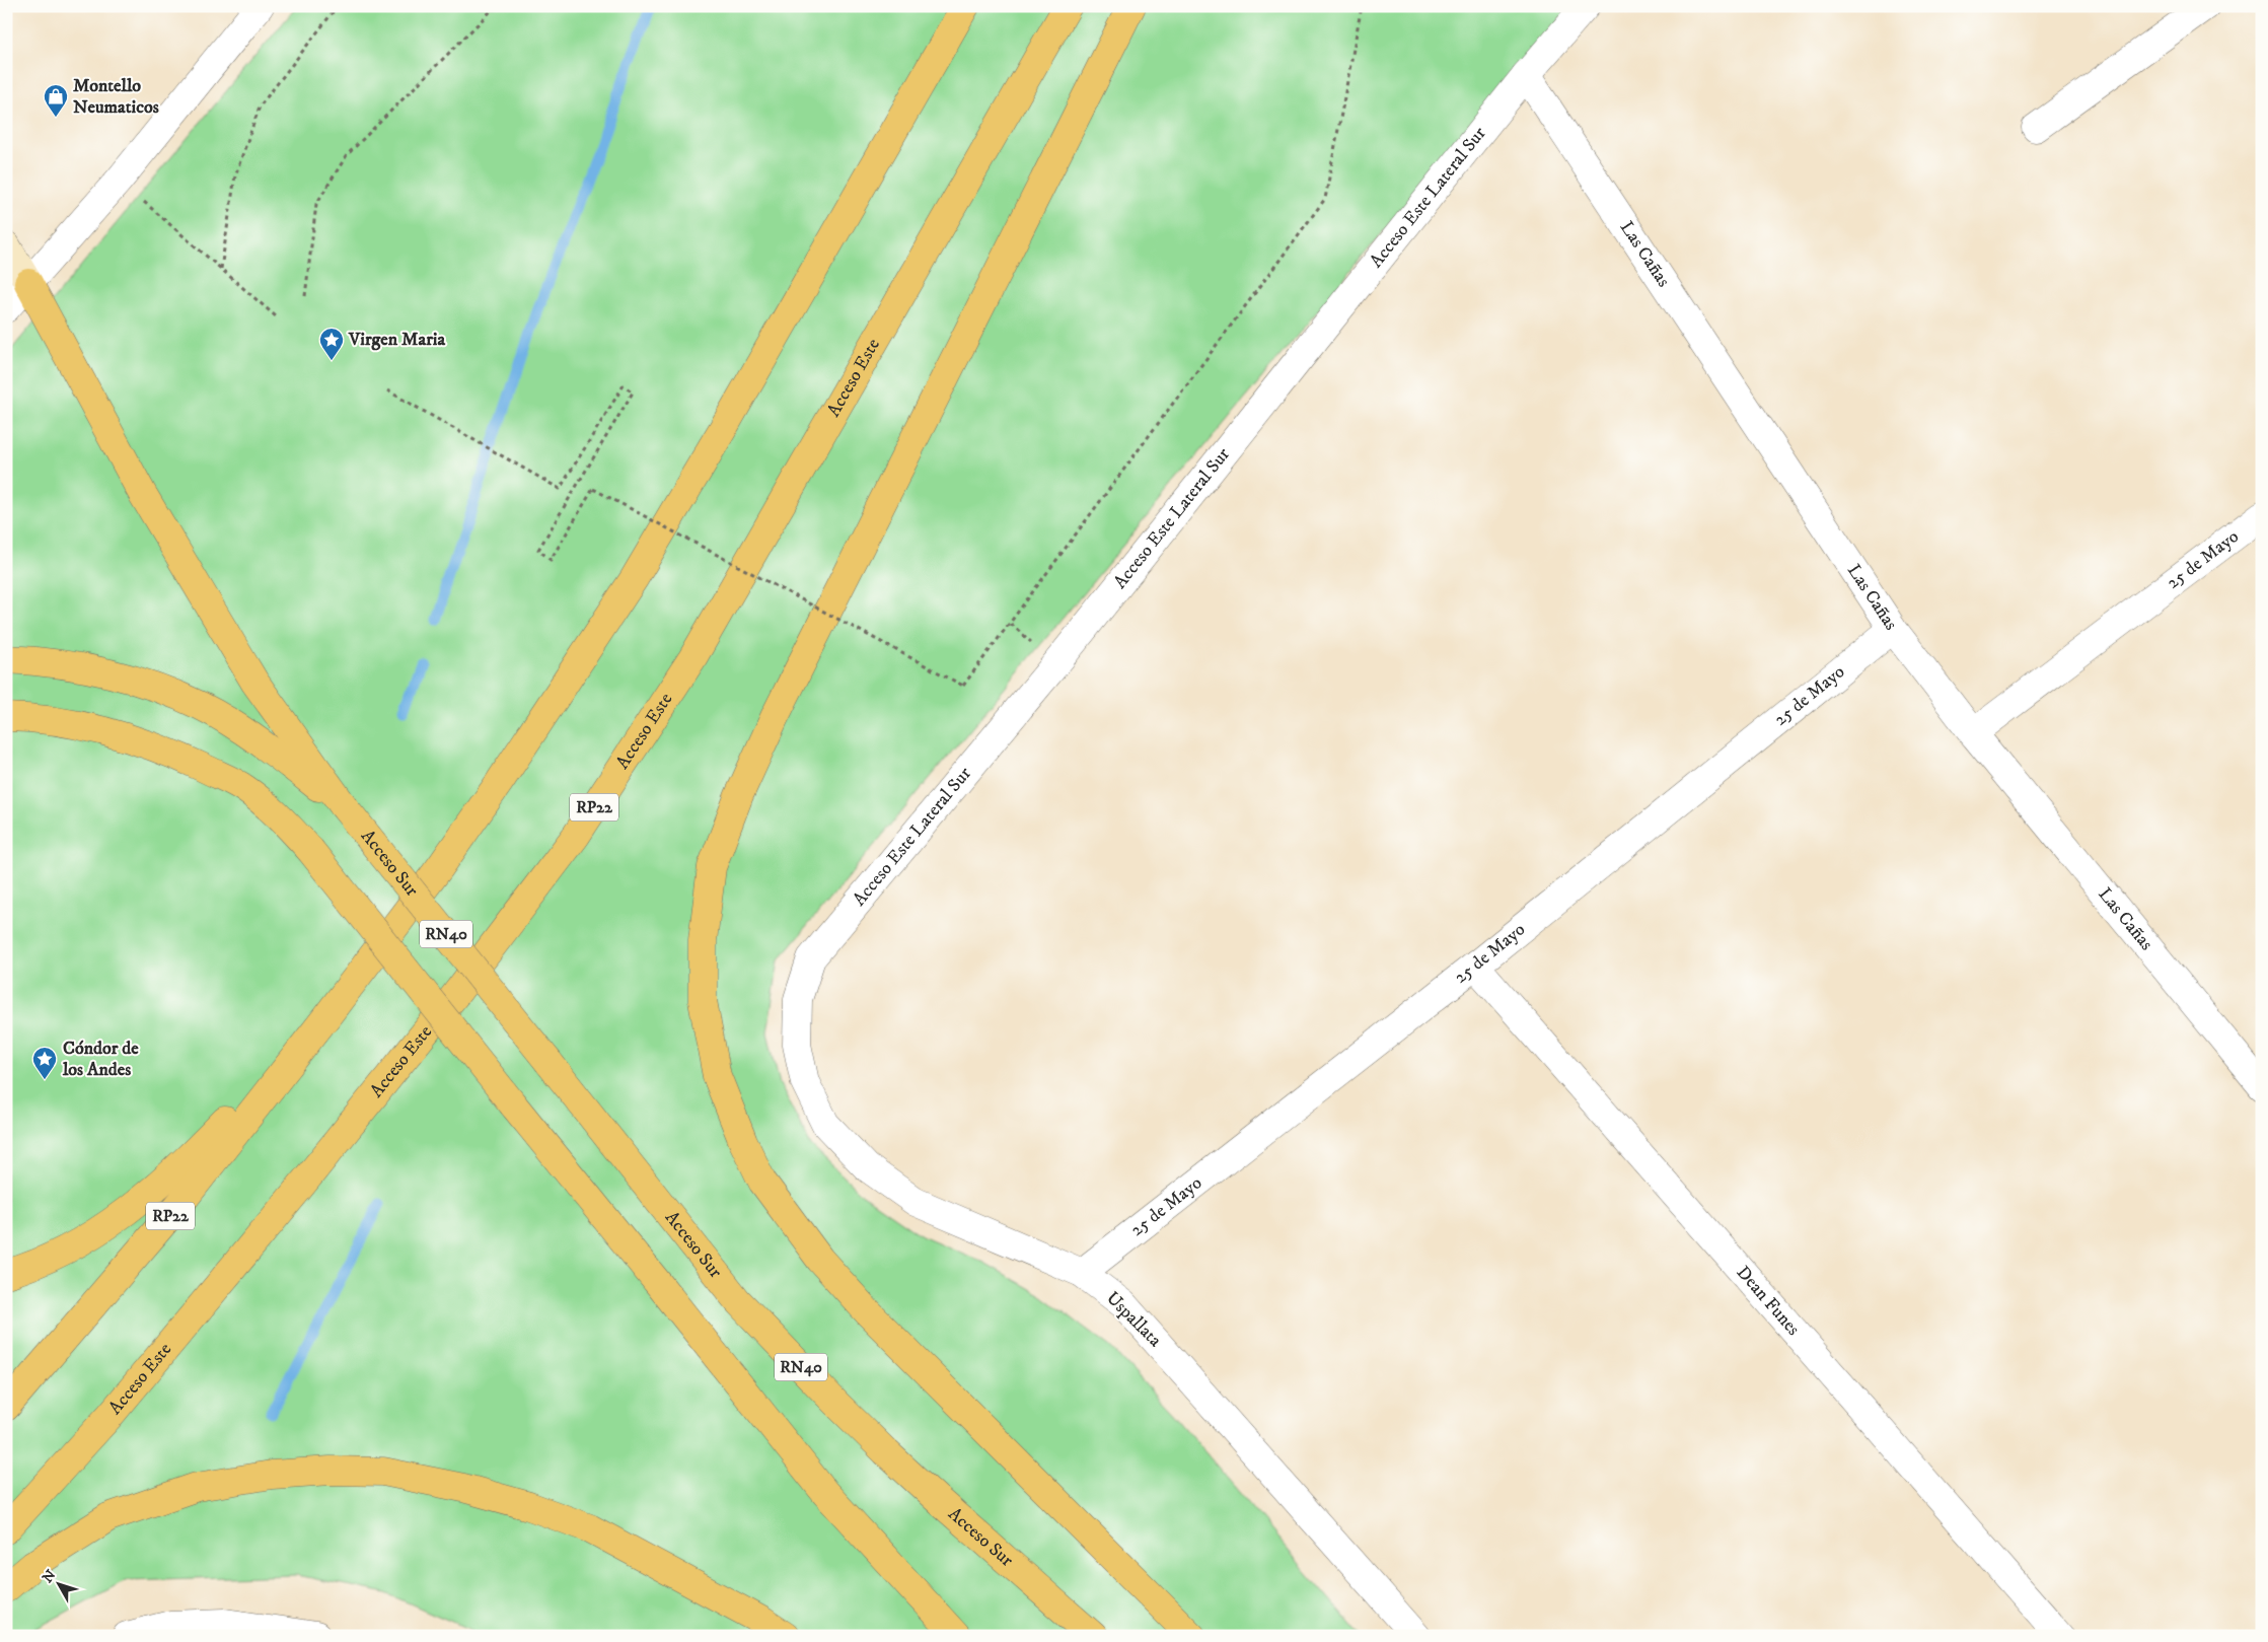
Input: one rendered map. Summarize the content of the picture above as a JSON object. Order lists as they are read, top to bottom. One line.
{"streets":{"highway":["Acceso Este","RP22","Acceso Sur","RN40"],"street":["Acceso Este Lateral Sur","Las Cañas","25 de Mayo","Dean Funes","Uspallata"]},"crossings":[["Acceso Este Lateral Sur","Las Cañas"],["Acceso Este Lateral Sur","Uspallata"],["Las Cañas","25 de Mayo"],["25 de Mayo","Dean Funes"],["25 de Mayo","Uspallata"]],"places":{"shop":["Montello Neumaticos"],"place":["Virgen Maria","Cóndor de los Andes"]},"north":"top left"}
